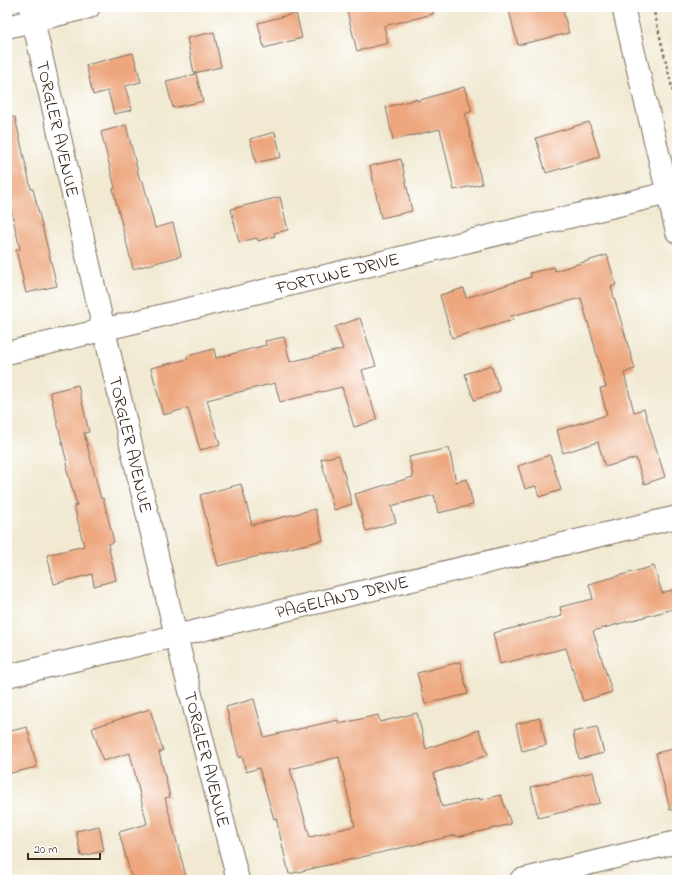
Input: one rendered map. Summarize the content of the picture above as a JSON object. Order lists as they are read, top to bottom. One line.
{"streets":{"street":["TORGLER AVENUE","FORTUNE DRIVE","PAGELAND DRIVE"]},"crossings":[["TORGLER AVENUE","FORTUNE DRIVE"],["TORGLER AVENUE","PAGELAND DRIVE"]],"scale_bar":"20 m"}
